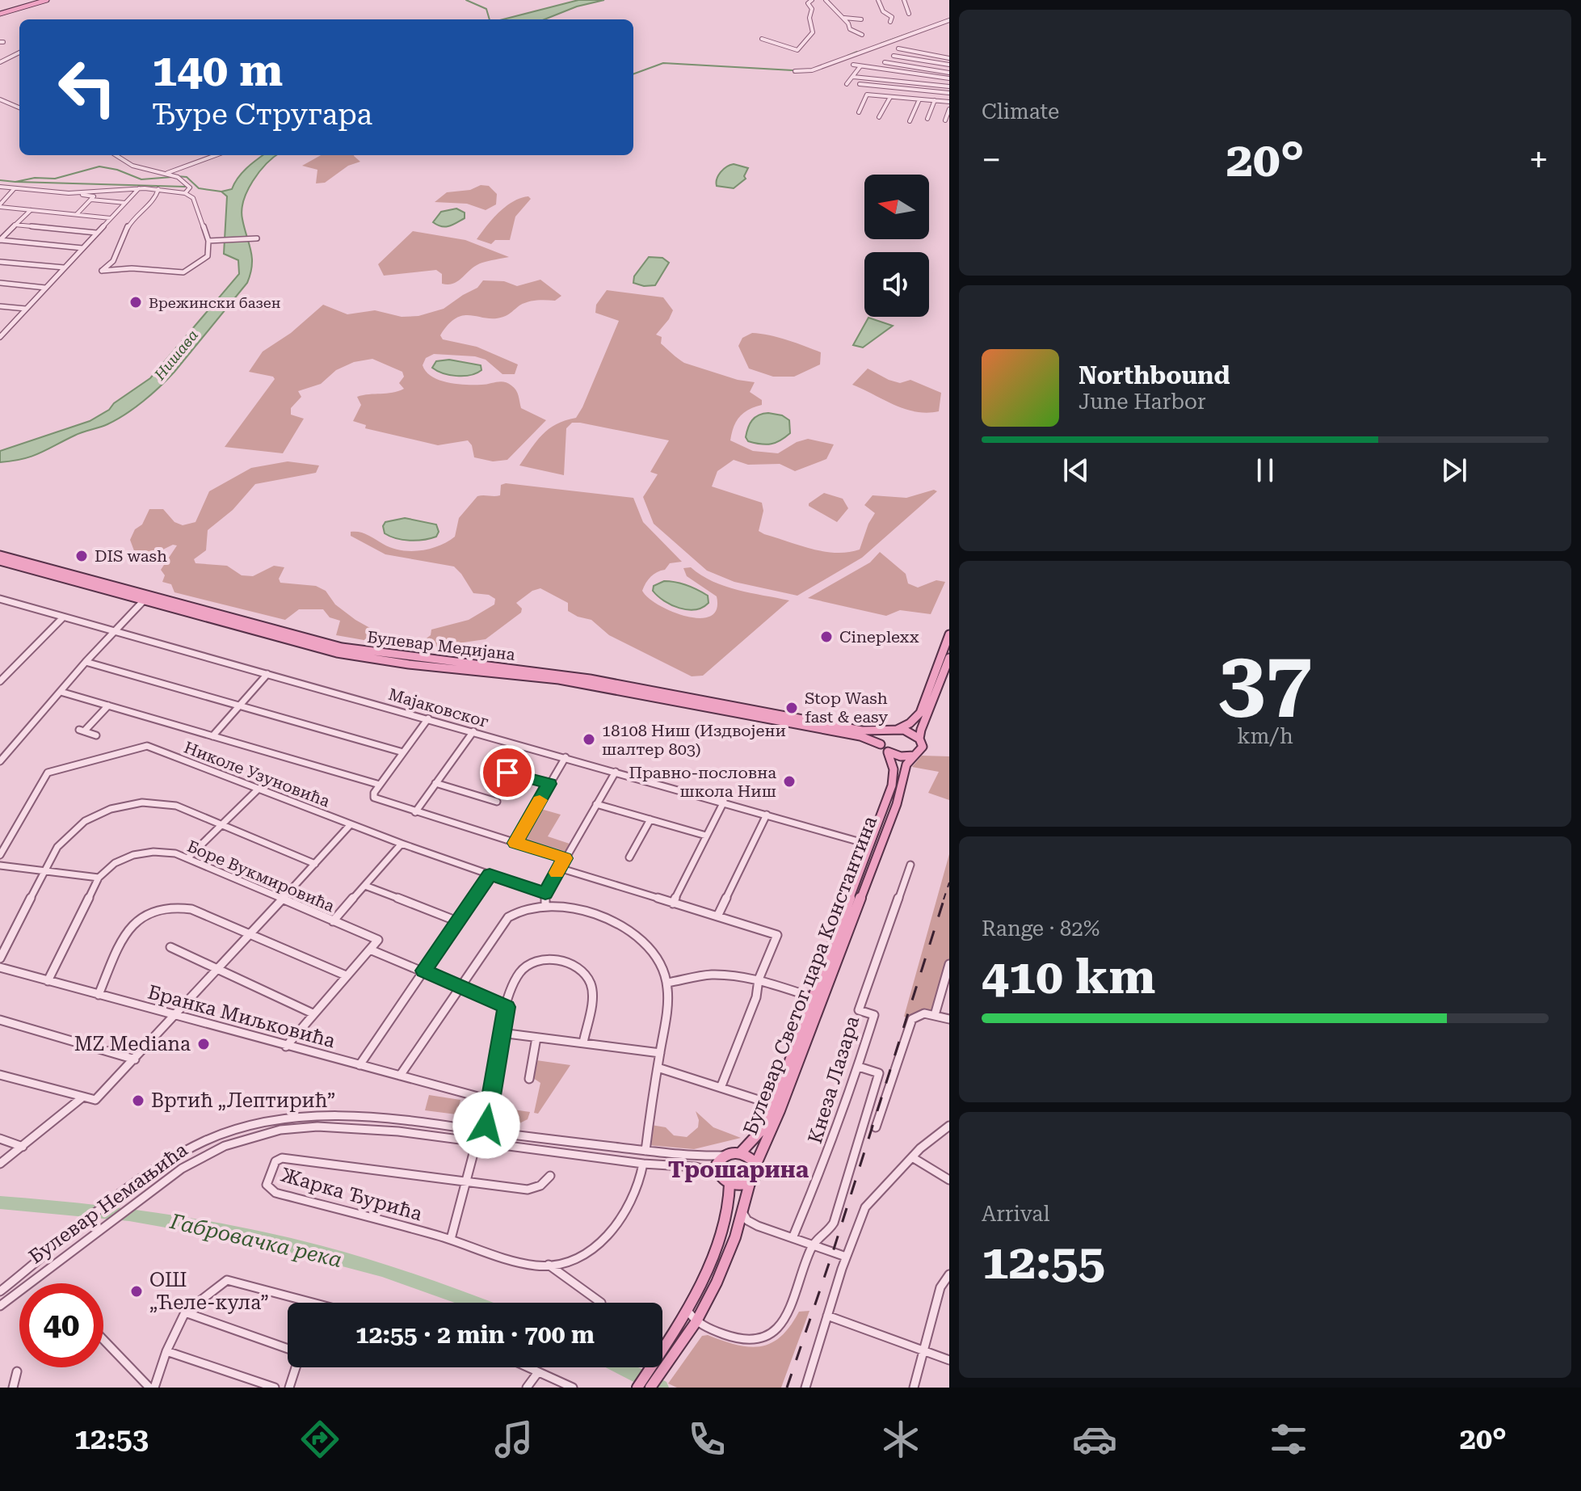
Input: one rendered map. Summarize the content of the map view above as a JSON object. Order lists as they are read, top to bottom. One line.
{"streets":{"main road":["Булевар Медијана","Булевар Светог цара Константина"],"street":["Мајаковског","Николе Узуновића","Боре Вукмировића","Бранка Миљковића","Кнеза Лазара","Жарка Ђурића","Булевар Немањића"]},"crossings":[["Булевар Медијана","Булевар Светог цара Константина"],["Мајаковског","Булевар Светог цара Константина"],["Боре Вукмировића","Бранка Миљковића"],["Булевар Светог цара Константина","Булевар Немањића"],["Жарка Ђурића","Булевар Немањића"]],"districts":["Трошарина"],"water":["Нишава","Габровачка река"],"places":["Врежински базен","DIS wash","Cineplexx","Stop Wash fast & easy","18108 Ниш (Издвојени шалтер 803)","Правно-пословна школа Ниш","MZ Mediana","Вртић „Лептирић”","ОШ „Ћеле-кула”"],"north":"left","page":{"tile":["Climate",["37","km/h"],["Range · 82%","410 km"],["Arrival","12:55"]],"turn":["140 m","Ђуре Стругара"],"heat":["−","20°","+"],"song":["Northbound","June Harbor"],"limit":"40","trip":"12:55 · 2 min · 700 m","tabs":["12:53","20°"]}}
